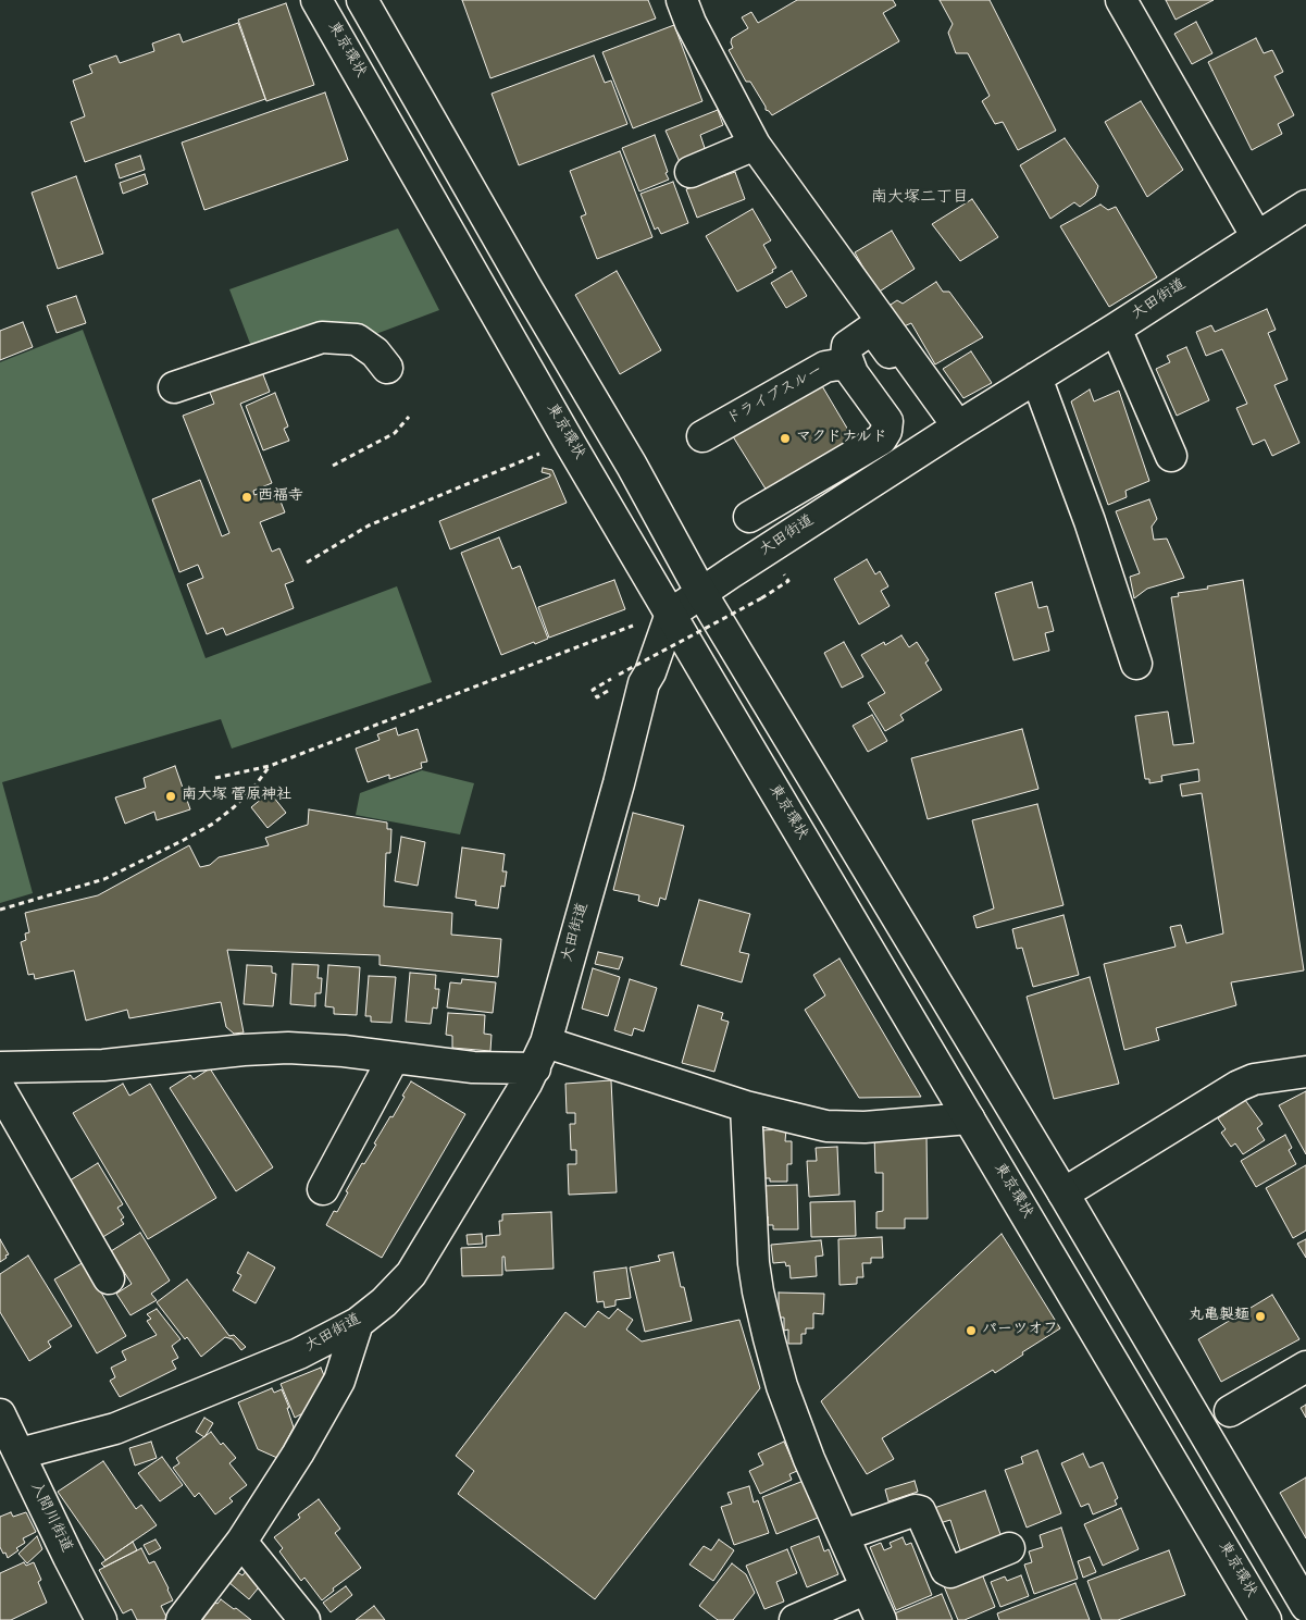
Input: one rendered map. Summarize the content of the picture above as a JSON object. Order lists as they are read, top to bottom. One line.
{"streets":{"main road":["東京環状","大田街道","ドライブスルー","入間川街道"]},"crossings":[["東京環状","大田街道"],["大田街道","入間川街道"]],"districts":["南大塚二丁目"],"places":["マクドナルド","西福寺","南大塚 菅原神社","丸亀製麺","パーツオフ"]}
